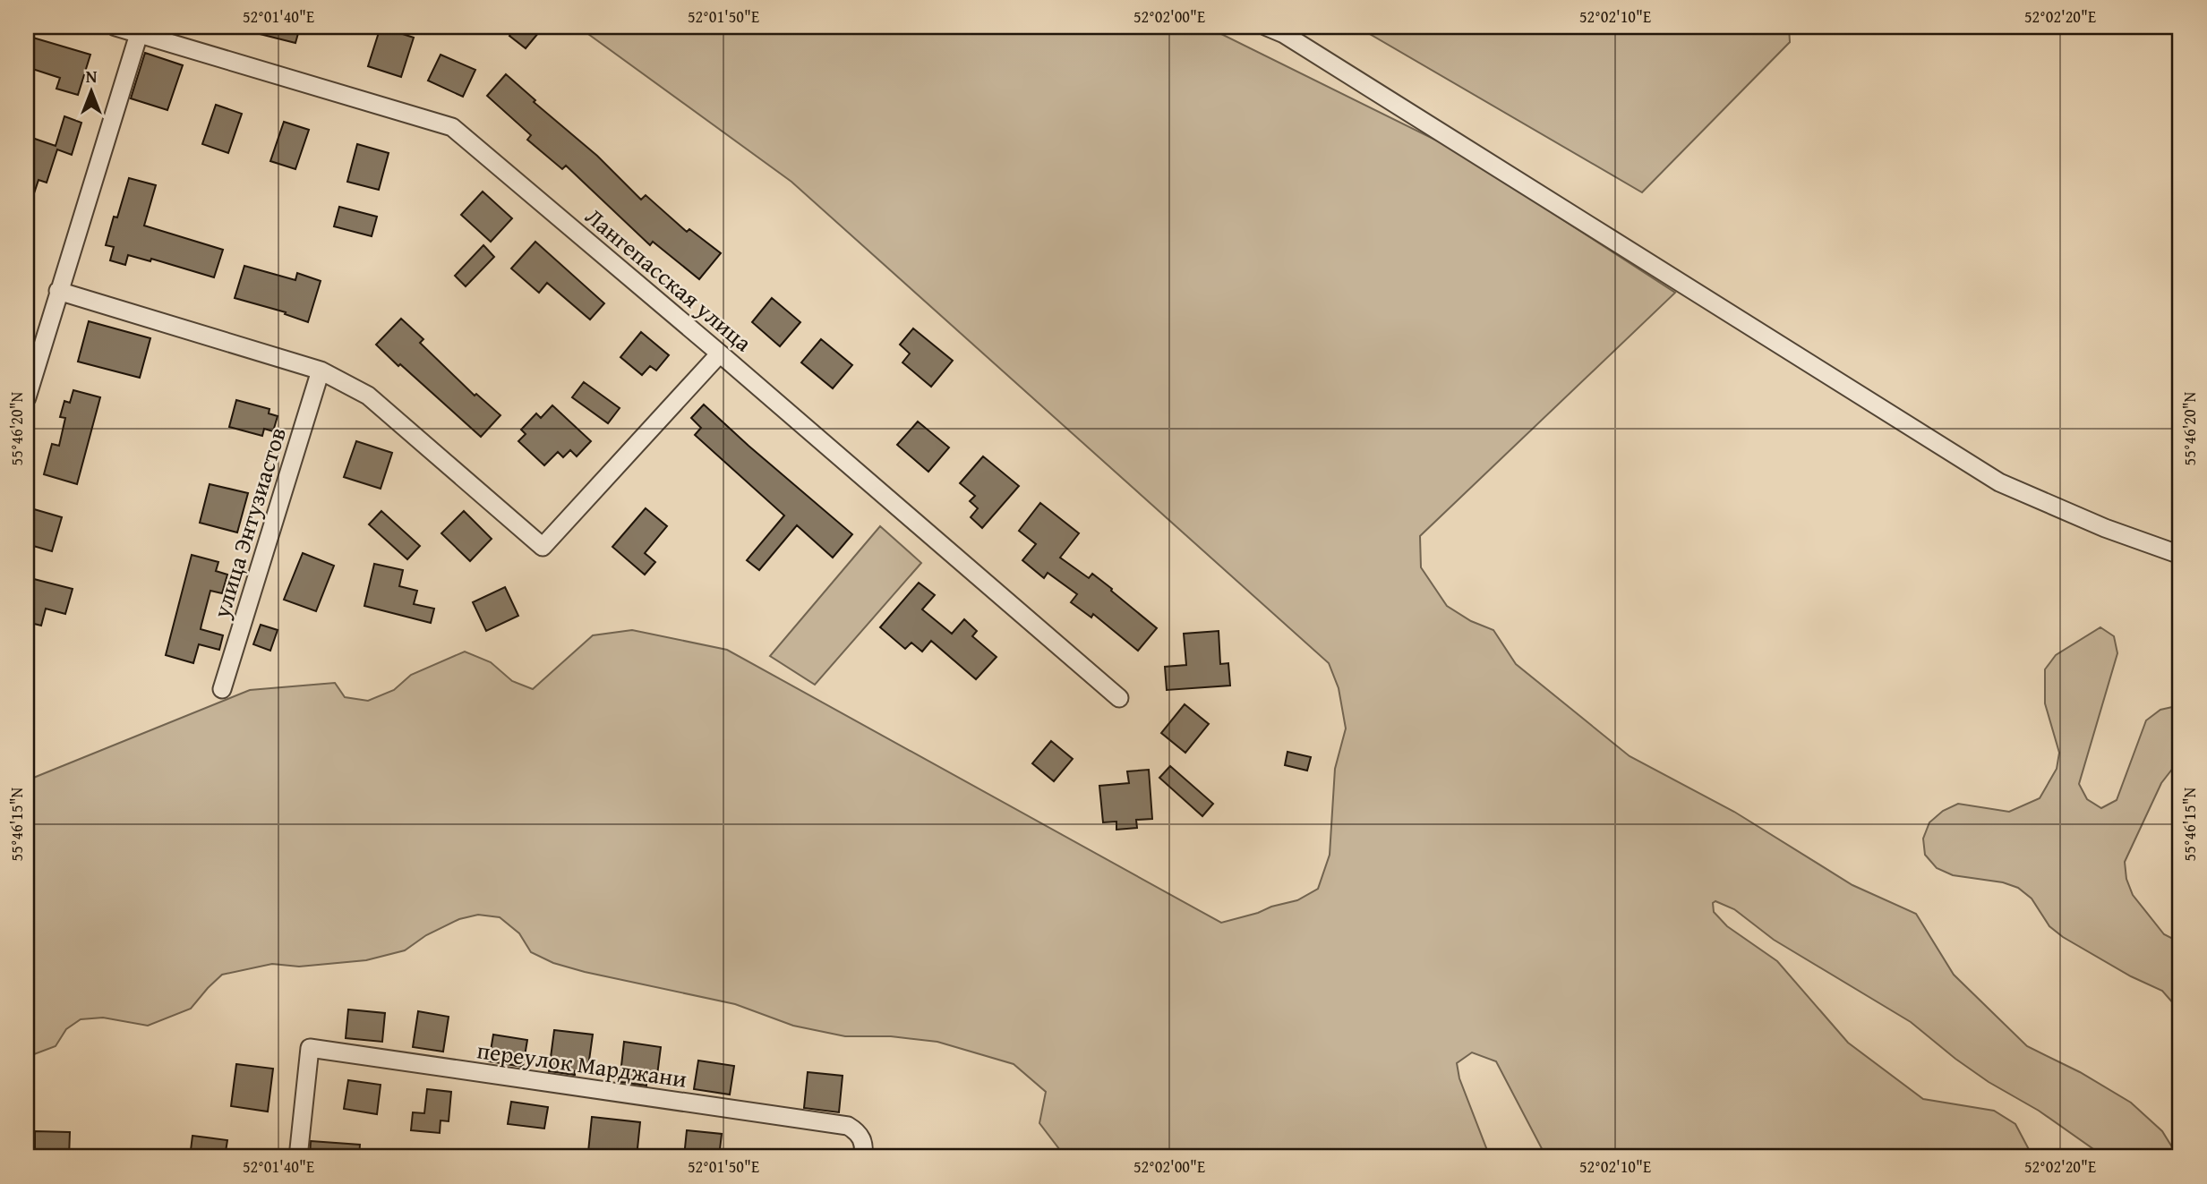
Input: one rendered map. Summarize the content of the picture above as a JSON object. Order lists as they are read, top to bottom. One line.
{"streets":{"street":["Лангепасская улица","улица Энтузиастов","переулок Марджани"]},"north":"top","coordinates":["52°01'40\"E","52°01'50\"E","52°02'00\"E","52°02'10\"E","52°02'20\"E","55°46'20\"N","55°46'15\"N"]}
